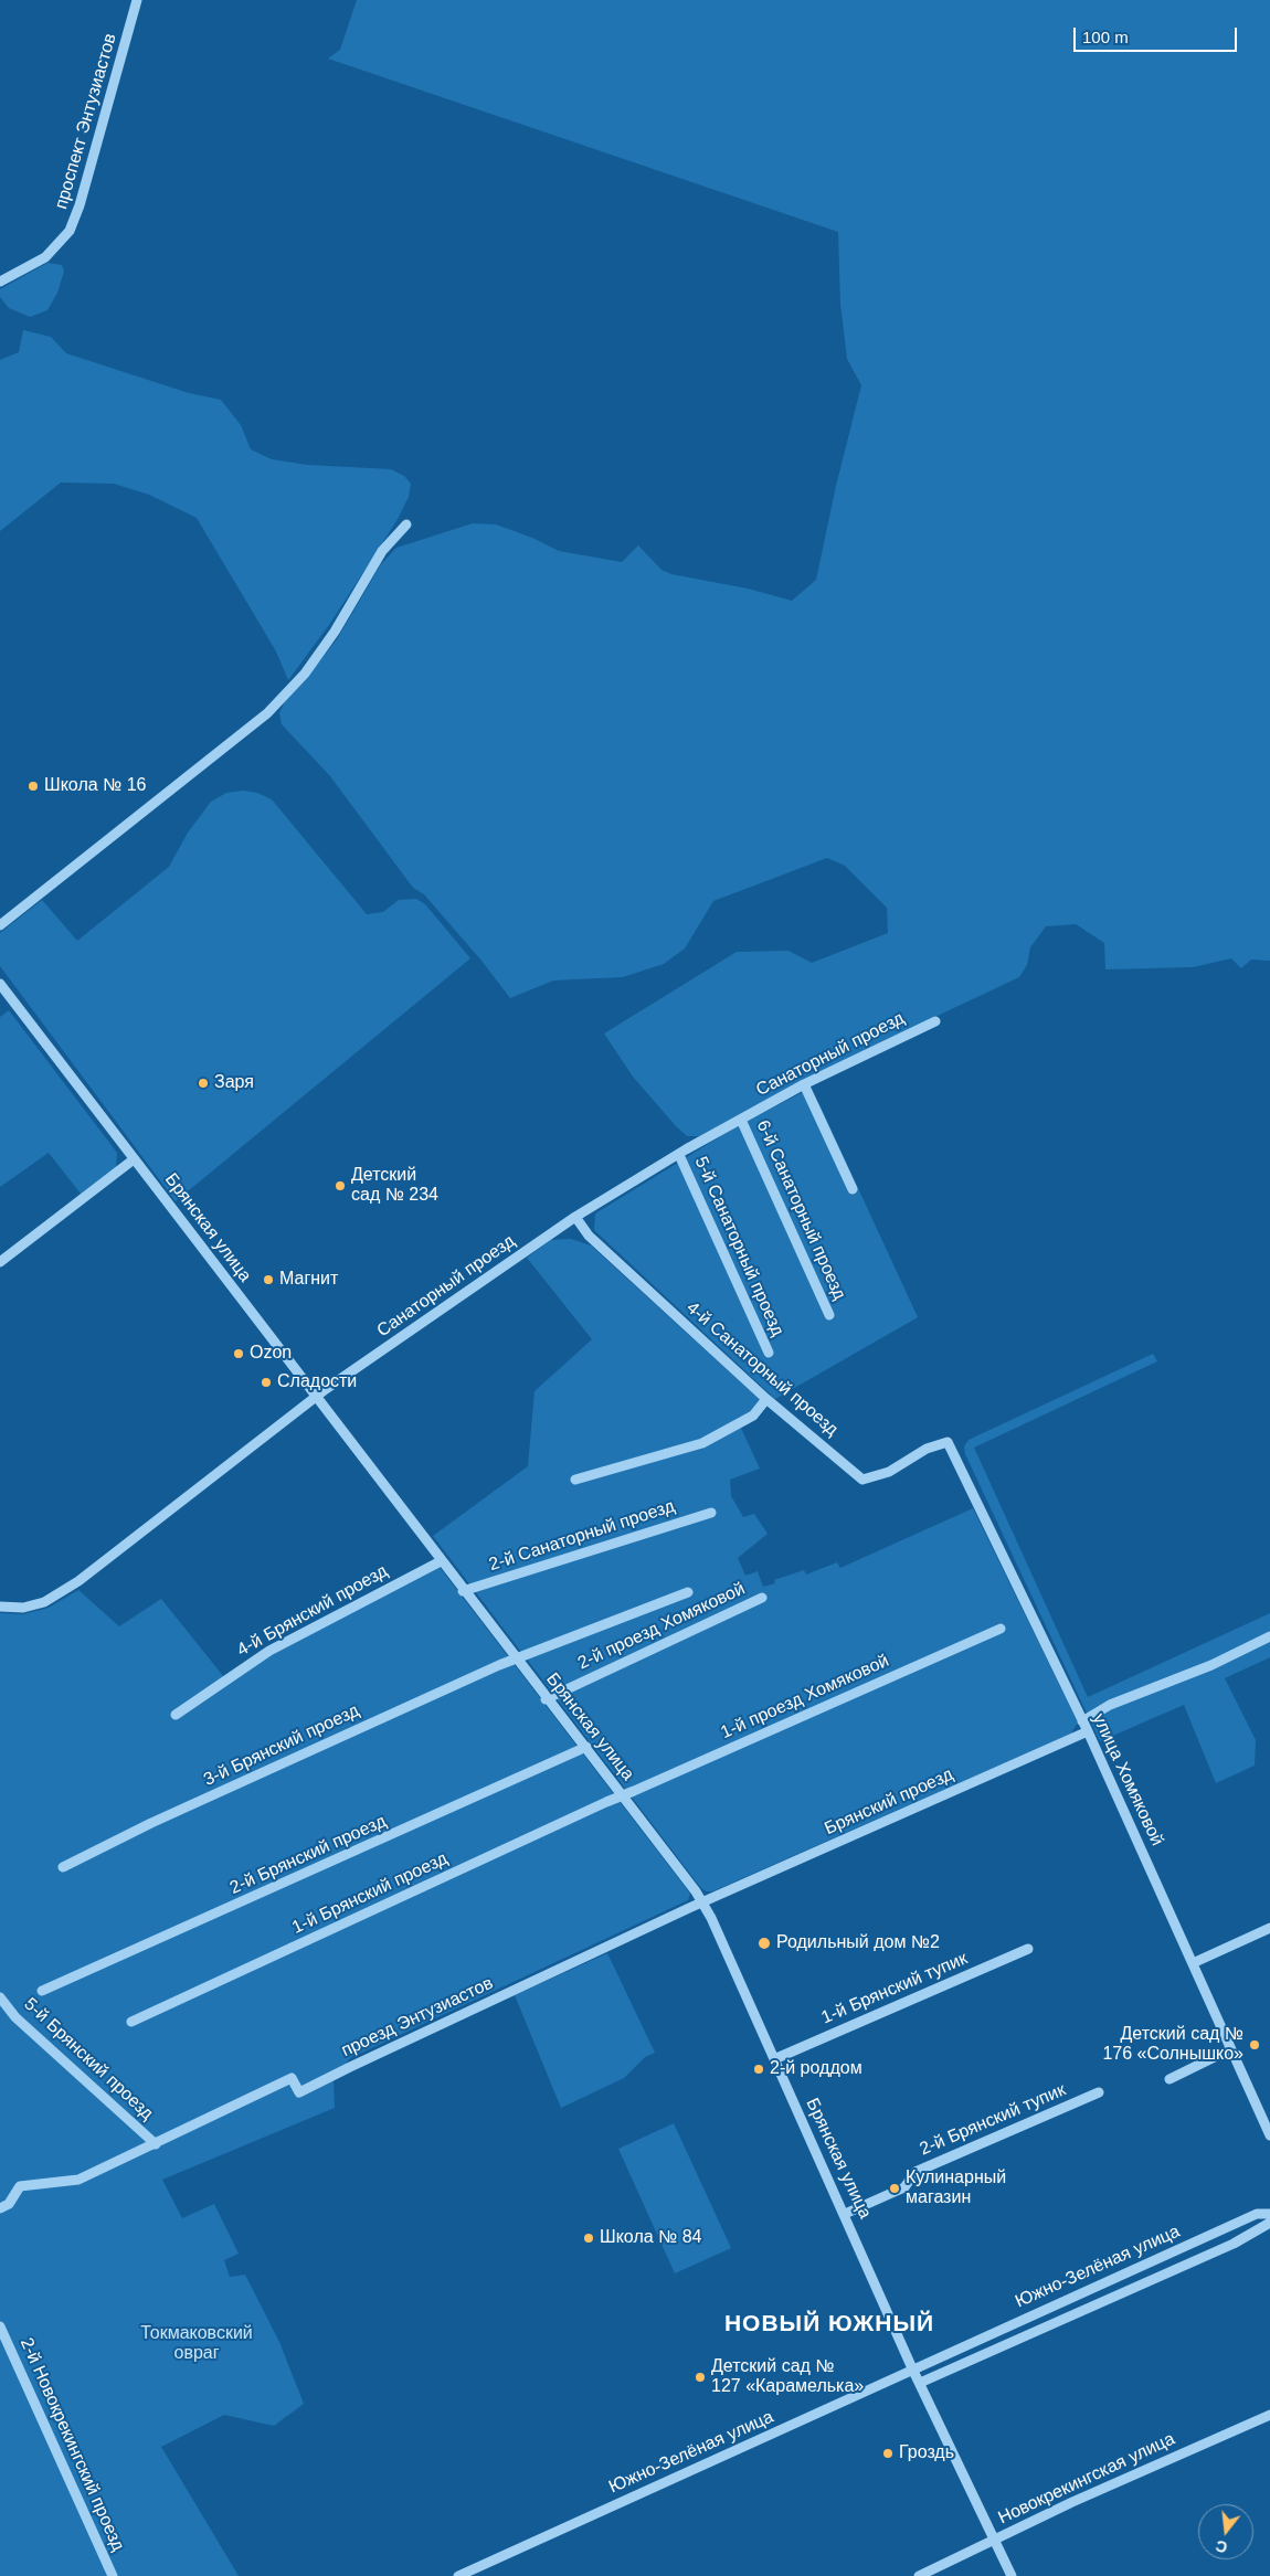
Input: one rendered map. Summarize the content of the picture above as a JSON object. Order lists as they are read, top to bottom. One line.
{"streets":{"street":["проспект Энтузиастов","Санаторный проезд","6-й Санаторный проезд","Брянская улица","5-й Санаторный проезд","4-й Санаторный проезд","2-й Санаторный проезд","4-й Брянский проезд","2-й проезд Хомяковой","1-й проезд Хомяковой","3-й Брянский проезд","улица Хомяковой","Брянский проезд","2-й Брянский проезд","1-й Брянский проезд","1-й Брянский тупик","проезд Энтузиастов","5-й Брянский проезд","2-й Брянский тупик","Южно-Зелёная улица","2-й Новокрекингский проезд","Новокрекингская улица"]},"crossings":[["Санаторный проезд","6-й Санаторный проезд"],["Санаторный проезд","Брянская улица"],["Санаторный проезд","5-й Санаторный проезд"],["Санаторный проезд","4-й Санаторный проезд"],["Брянская улица","2-й Санаторный проезд"],["Брянская улица","4-й Брянский проезд"],["Брянская улица","2-й проезд Хомяковой"],["Брянская улица","1-й проезд Хомяковой"],["Брянская улица","3-й Брянский проезд"],["Брянская улица","Брянский проезд"],["Брянская улица","2-й Брянский проезд"],["Брянская улица","1-й Брянский проезд"],["Брянская улица","1-й Брянский тупик"],["Брянская улица","проезд Энтузиастов"],["Брянская улица","2-й Брянский тупик"],["Брянская улица","Южно-Зелёная улица"],["Брянская улица","Новокрекингская улица"],["4-й Санаторный проезд","улица Хомяковой"],["1-й проезд Хомяковой","1-й Брянский проезд"],["улица Хомяковой","Брянский проезд"],["Брянский проезд","проезд Энтузиастов"],["проезд Энтузиастов","5-й Брянский проезд"]],"districts":["НОВЫЙ ЮЖНЫЙ"],"parks":["Токмаковский овраг"],"places":["Школа № 16","Заря","Детский сад № 234","Магнит","Ozon","Сладости","Родильный дом №2","Детский сад № 176 «Солнышко»","2-й роддом","Кулинарный магазин","Школа № 84","Детский сад № 127 «Карамелька»","Гроздь"],"scale_bar":"100 m","north":"bottom"}
